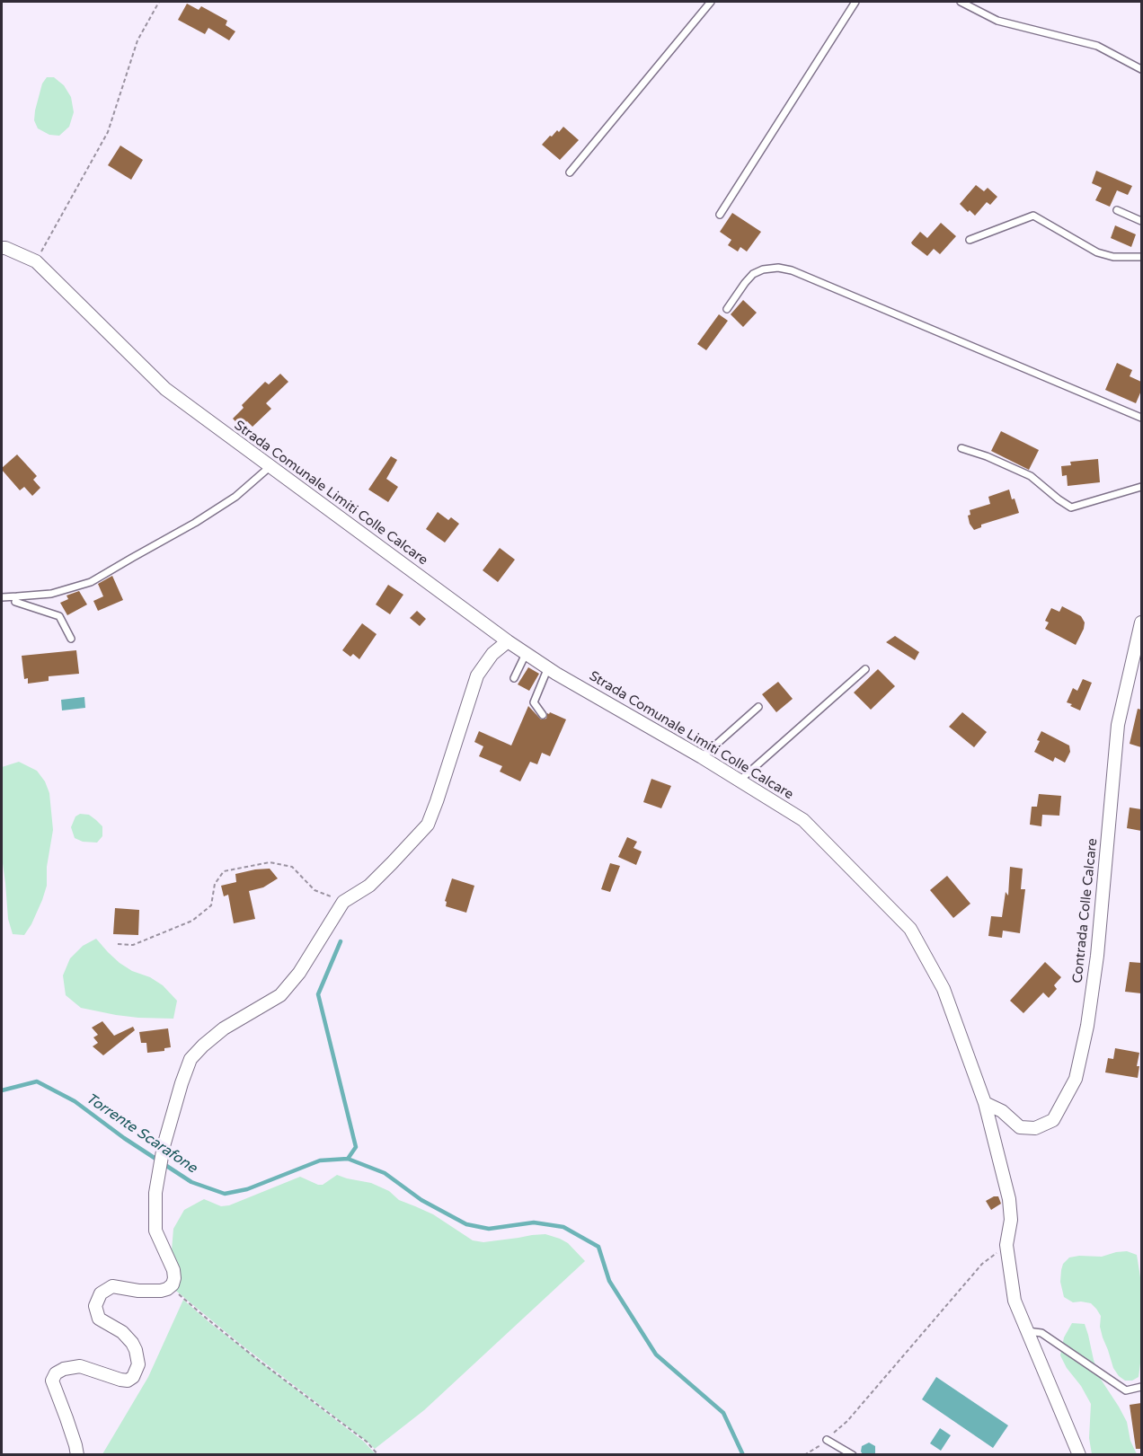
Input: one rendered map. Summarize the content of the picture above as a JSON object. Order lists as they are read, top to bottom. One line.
{"streets":{"street":["Strada Comunale Limiti Colle Calcare","Contrada Colle Calcare"]},"crossings":[["Strada Comunale Limiti Colle Calcare","Contrada Colle Calcare"]],"water":["Torrente Scarafone"]}
